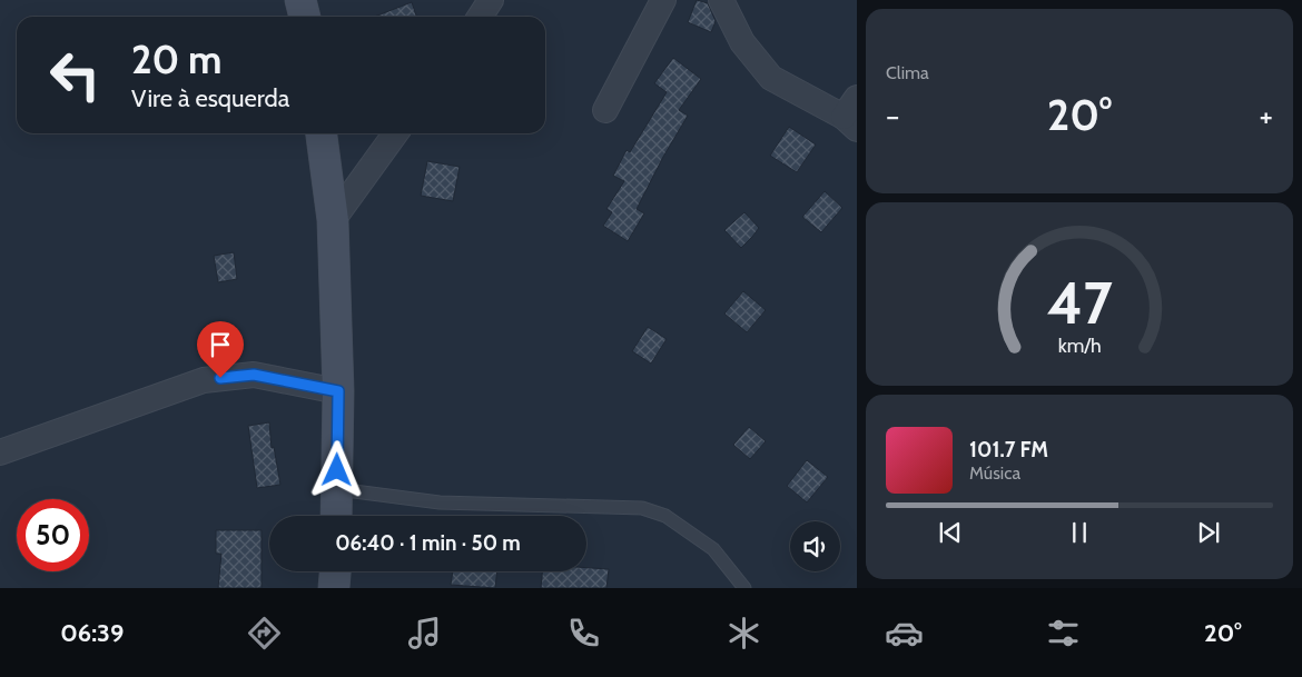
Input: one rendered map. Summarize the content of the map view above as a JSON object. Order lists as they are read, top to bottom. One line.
{"page":{"tile":"Clima","turn":["20 m","Vire à esquerda"],"heat":["−","20°","+"],"song":["101.7 FM","Música"],"limit":"50","trip":"06:40 · 1 min · 50 m","tabs":["06:39","20°"],"gauge":["47","km/h"]}}
